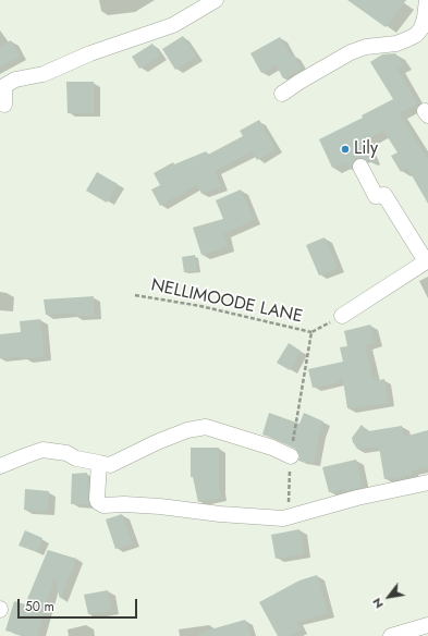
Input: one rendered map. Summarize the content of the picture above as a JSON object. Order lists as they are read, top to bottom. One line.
{"streets":{"path":["NELLIMOODE LANE"]},"places":["Lily"],"scale_bar":"50 m","north":"bottom left"}
